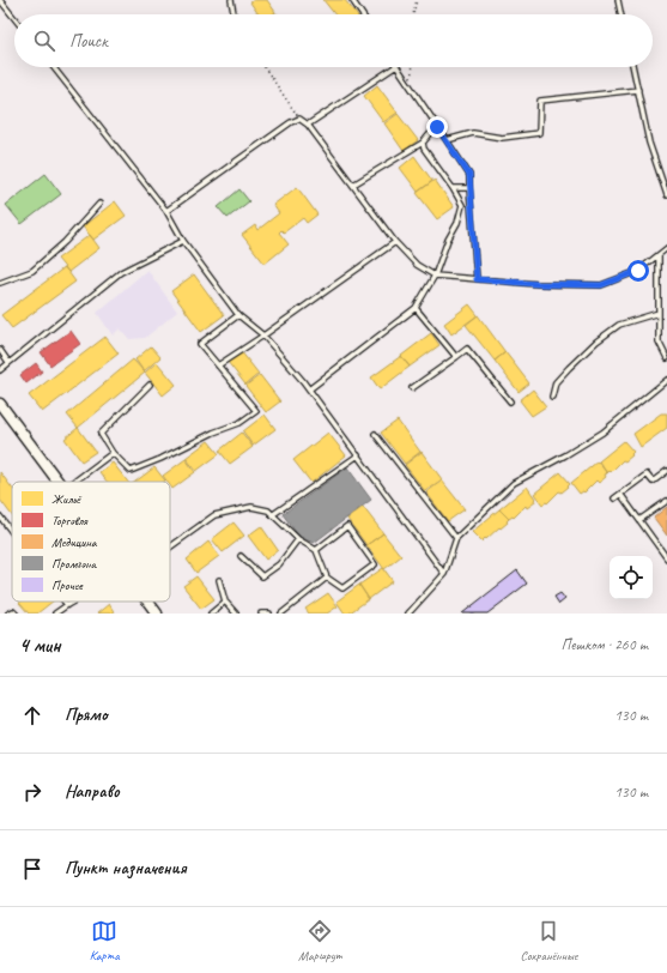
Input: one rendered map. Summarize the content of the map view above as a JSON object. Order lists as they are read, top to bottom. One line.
{"legend":["Жильё","Торговля","Медицина","Промзона","Прочее"],"page":{"search":"Поиск","heading":["4 мин","Пешком · 260 m"],"list":[["Прямо","130 m"],["Направо","130 m"],"Пункт назначения"],"nav":["Карта","Маршрут","Сохранённые"]}}
